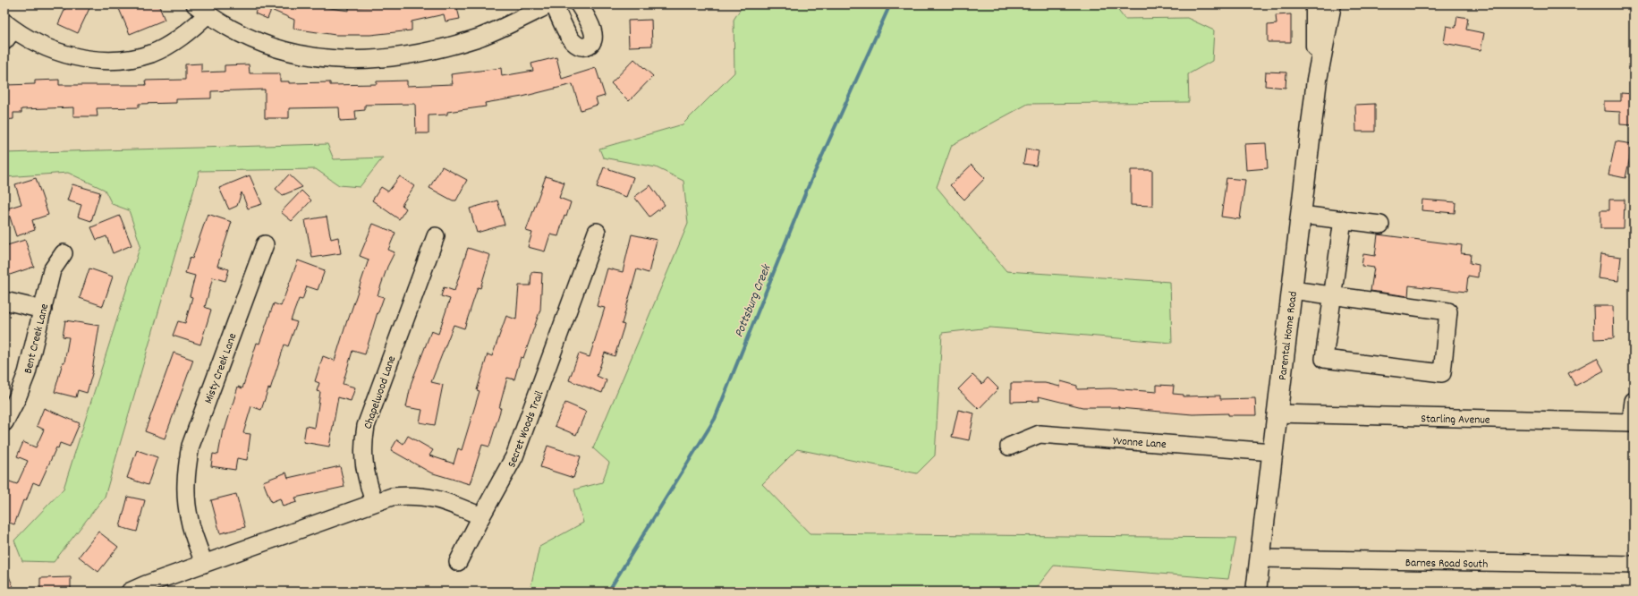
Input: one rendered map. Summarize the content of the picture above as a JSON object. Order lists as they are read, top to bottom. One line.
{"streets":{"main road":["Parental Home Road"],"street":["Bent Creek Lane","Misty Creek Lane","Chapelwood Lane","Starling Avenue","Secret Woods Trail","Yvonne Lane","Barnes Road South"]},"crossings":[["Parental Home Road","Starling Avenue"],["Parental Home Road","Yvonne Lane"],["Parental Home Road","Barnes Road South"]],"water":["Pottsburg Creek"]}
